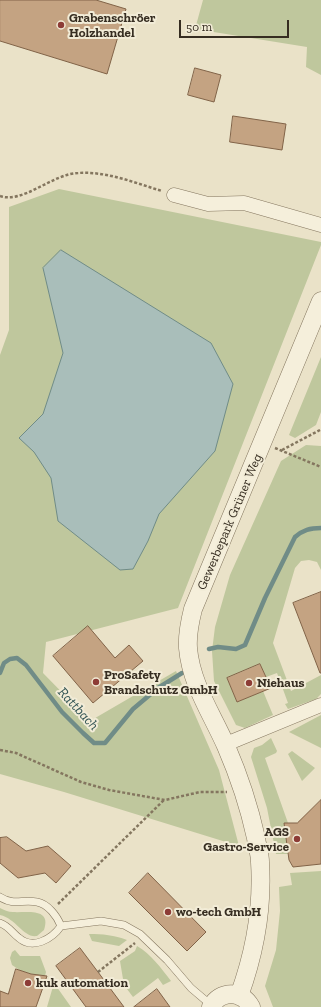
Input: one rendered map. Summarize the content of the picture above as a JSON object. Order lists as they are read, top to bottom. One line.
{"streets":{"street":["Gewerbepark Grüner Weg"]},"water":["Rattbach"],"places":["Grabenschröer Holzhandel","ProSafety Brandschutz GmbH","Niehaus","AGS Gastro-Service","wo-tech GmbH","kuk automation"],"scale_bar":"50 m"}
